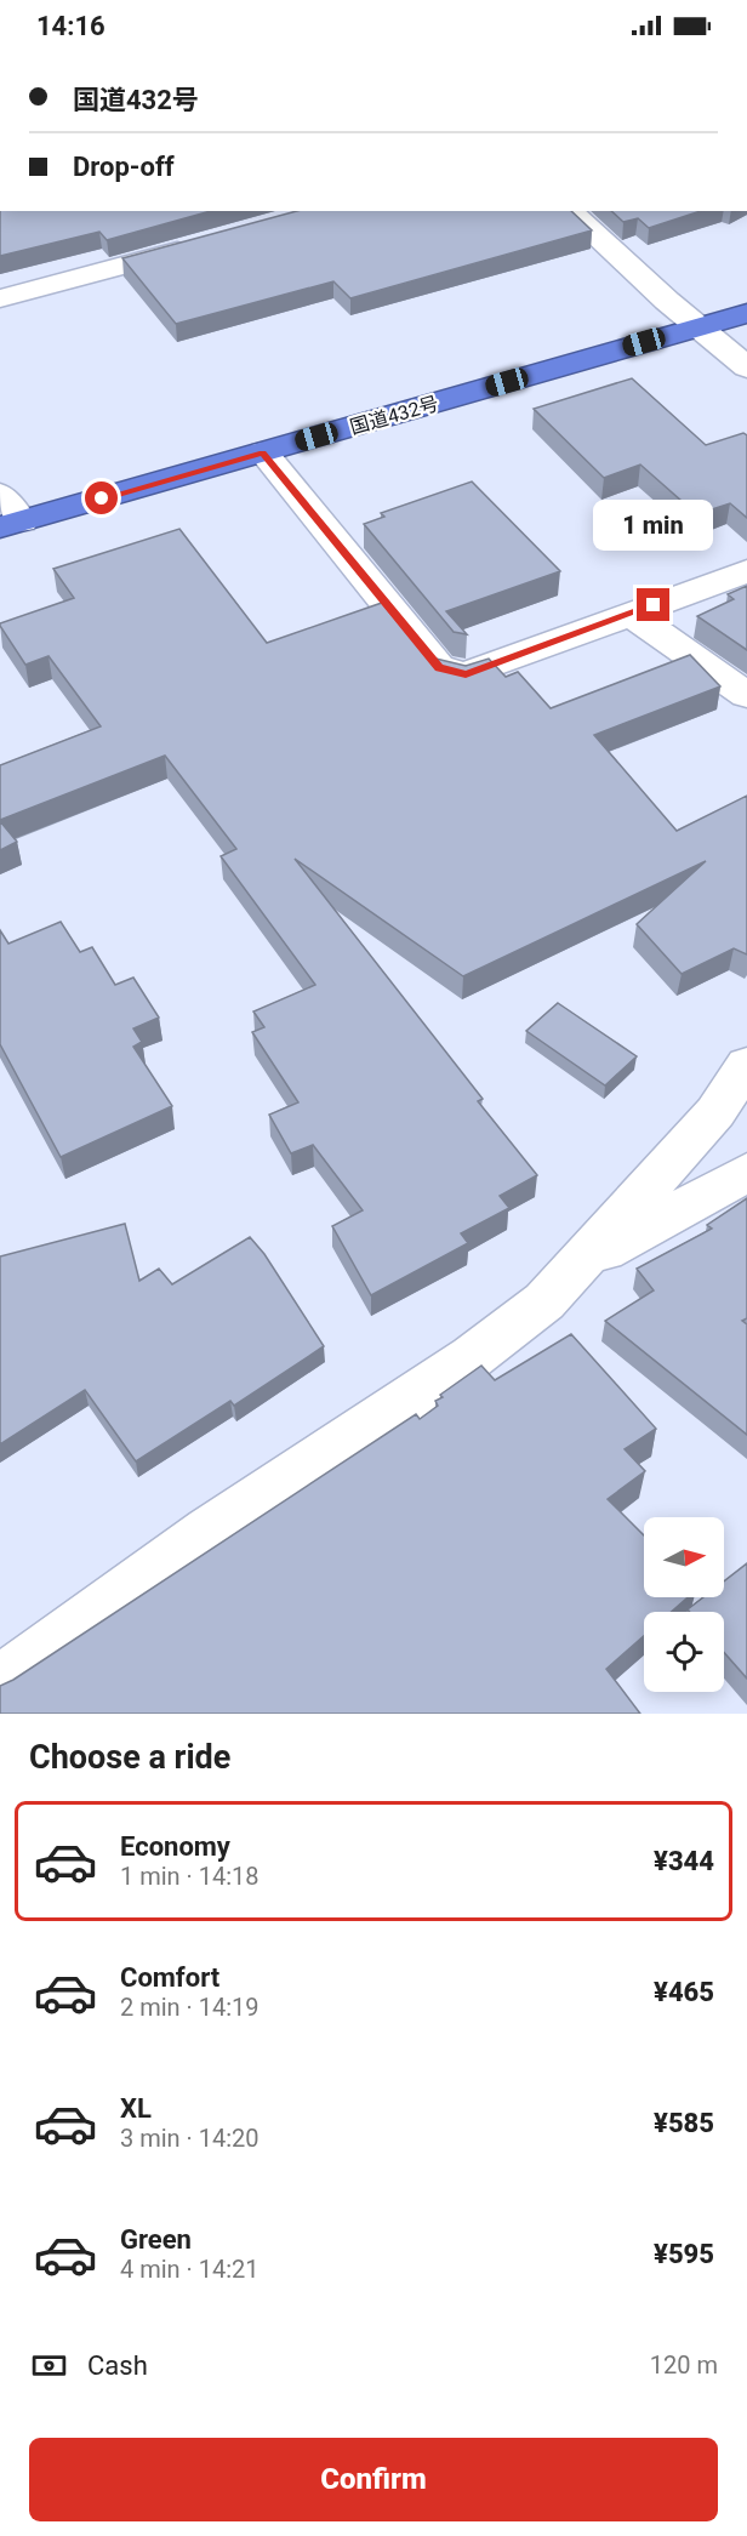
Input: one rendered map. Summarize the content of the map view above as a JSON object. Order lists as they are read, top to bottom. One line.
{"streets":{"highway":["国道432号"]},"north":"right","page":{"status":"14:16","banner":["国道432号","Drop-off"],"bubble":"1 min","heading":"Choose a ride","list":[{"name":"Economy","note":"1 min · 14:18","value":"¥344"},{"name":"Comfort","note":"2 min · 14:19","value":"¥465"},{"name":"XL","note":"3 min · 14:20","value":"¥585"},{"name":"Green","note":"4 min · 14:21","value":"¥595"}],"pay":["Cash","120 m"],"buttons":"Confirm"}}
